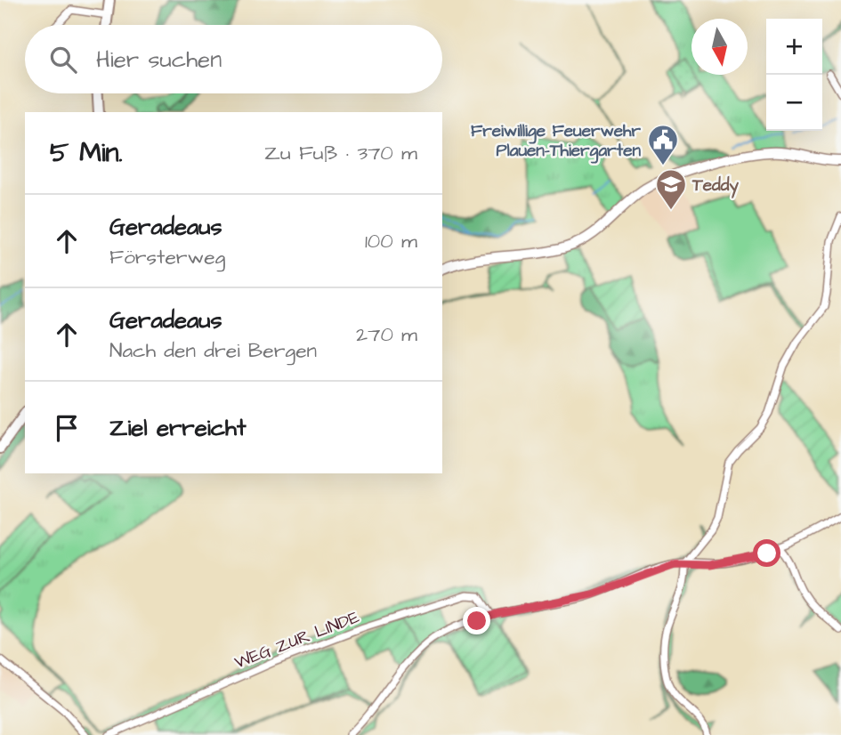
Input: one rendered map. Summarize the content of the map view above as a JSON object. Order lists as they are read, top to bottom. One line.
{"streets":{"street":["WEG ZUR LINDE"]},"places":{"public building":["Freiwillige Feuerwehr Plauen-Thiergarten"],"school or university":["Teddy"]},"north":"bottom","page":{"map_buttons":["+","−"],"search":"Hier suchen","heading":["5 Min.","Zu Fuß · 370 m"],"list":[["Geradeaus","Försterweg","100 m"],["Geradeaus","Nach den drei Bergen","270 m"],"Ziel erreicht"]}}
